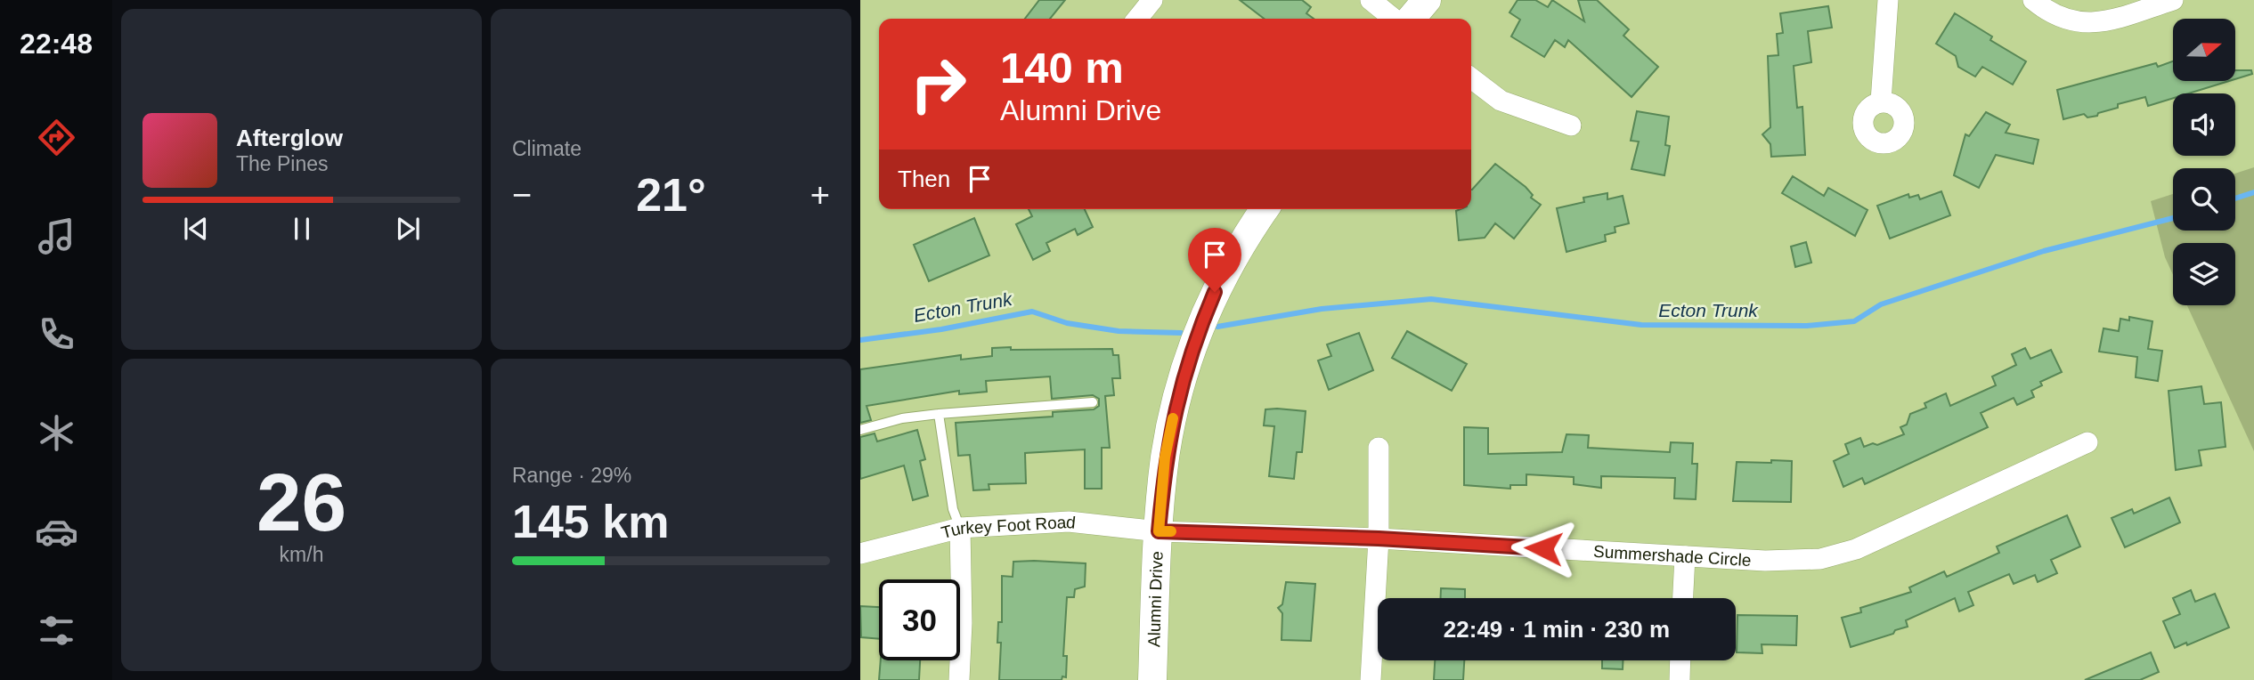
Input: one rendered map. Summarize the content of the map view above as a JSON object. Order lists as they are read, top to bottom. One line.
{"streets":{"main road":["Alumni Drive"],"street":["Turkey Foot Road","Summershade Circle"]},"crossings":[["Turkey Foot Road","Summershade Circle"],["Turkey Foot Road","Alumni Drive"],["Summershade Circle","Alumni Drive"]],"water":["Ecton Trunk"],"north":"right","page":{"tabs":"22:48","tile":["Climate",["26","km/h"],["Range · 29%","145 km"]],"turn":["140 m","Alumni Drive"],"song":["Afterglow","The Pines"],"then":"Then","heat":["−","21°","+"],"limit":"30","trip":"22:49 · 1 min · 230 m"}}
